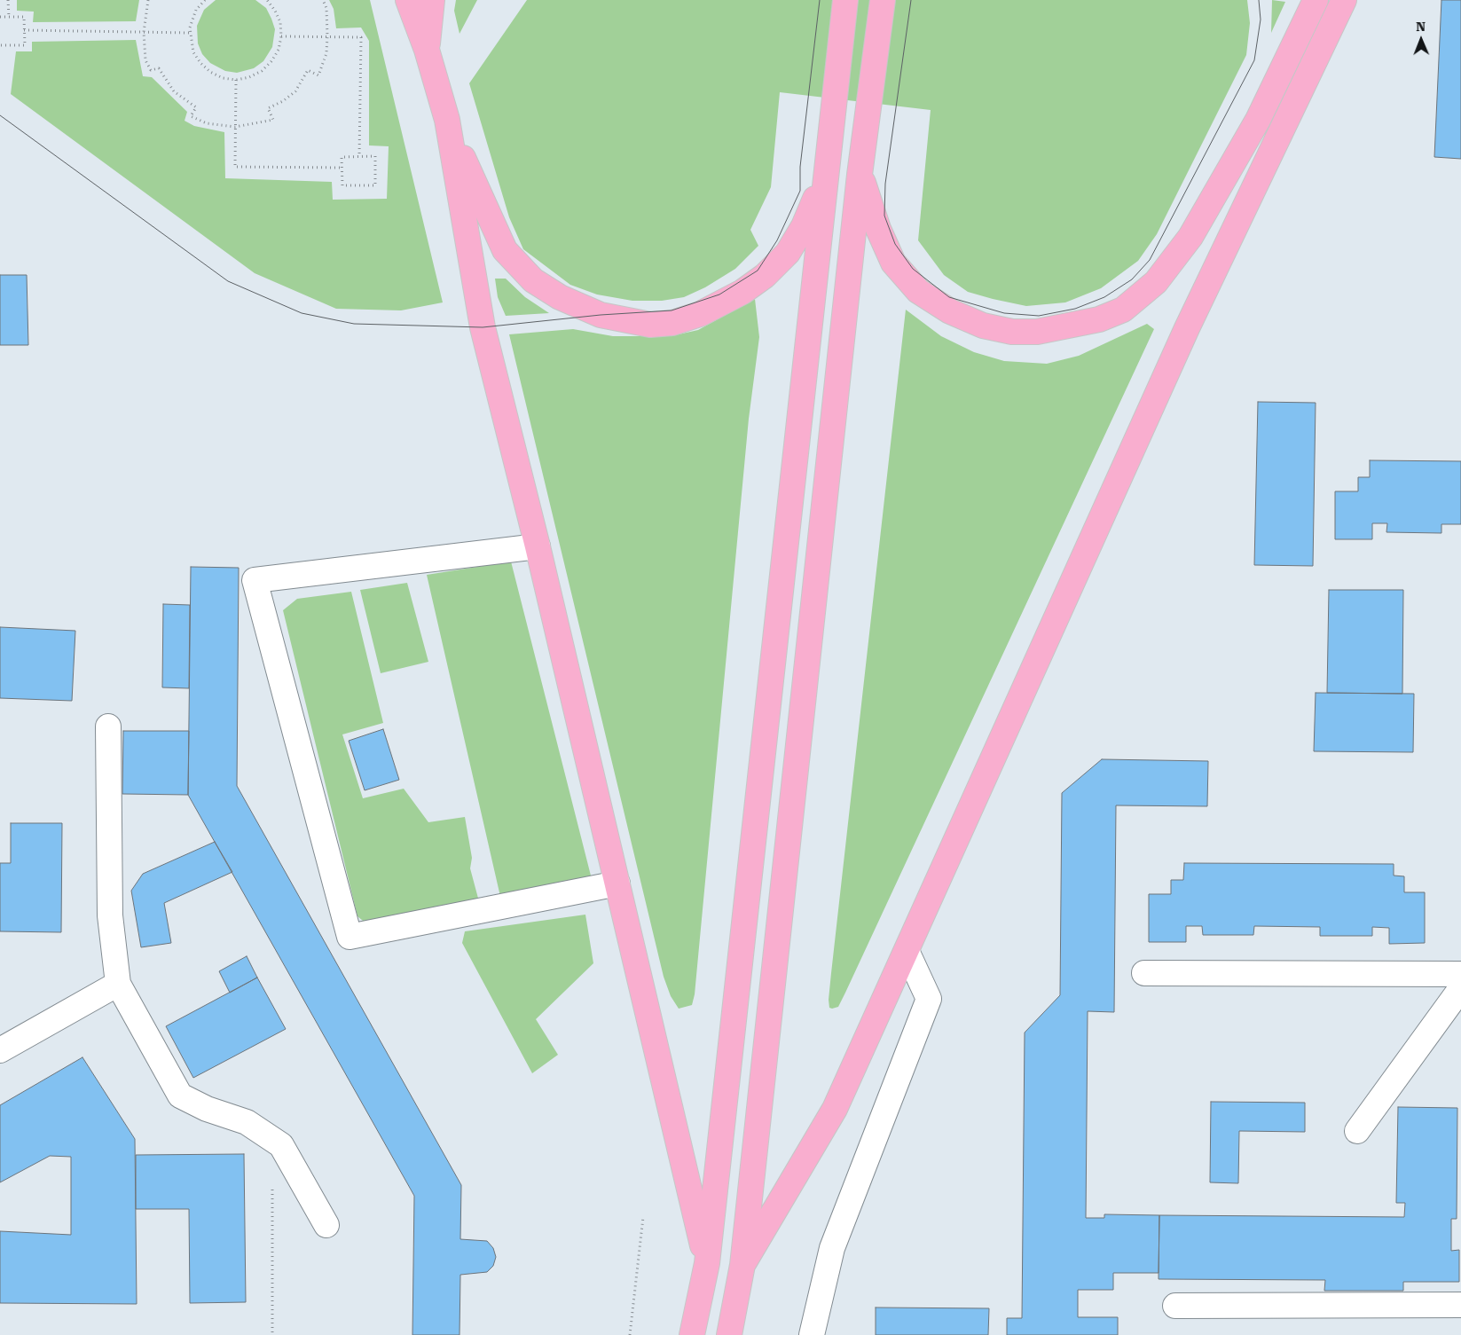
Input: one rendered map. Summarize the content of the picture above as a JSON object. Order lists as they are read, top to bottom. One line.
{"north":"top"}
